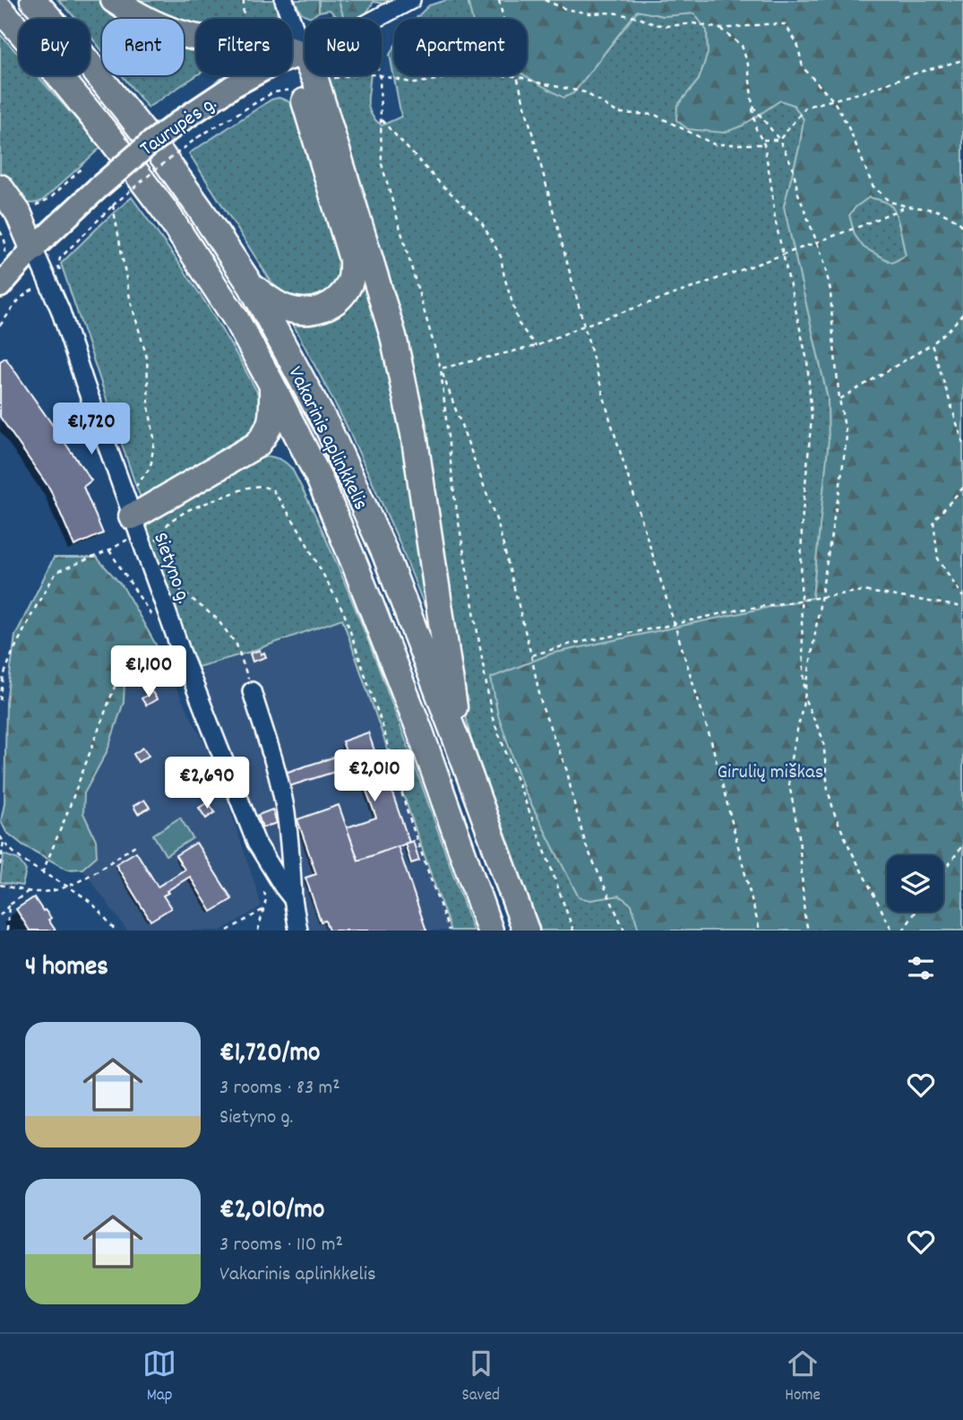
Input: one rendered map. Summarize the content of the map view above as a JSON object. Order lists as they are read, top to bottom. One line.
{"streets":{"highway":["Vakarinis aplinkkelis"],"main road":["Taurupės g."],"street":["Sietyno g."]},"crossings":[["Taurupės g.","Sietyno g."]],"parks":["Girulių miškas"],"page":{"chip":["Buy","Rent","Filters","New","Apartment"],"price":["€1,720","€1,100","€2,010","€2,690"],"heading":"4 homes","list":[{"name":"€1,720/mo","note":"3 rooms · 83 m² · Sietyno g."},{"name":"€2,010/mo","note":"3 rooms · 110 m² · Vakarinis aplinkkelis"}],"tabs":["Map","Saved","Home"]}}
